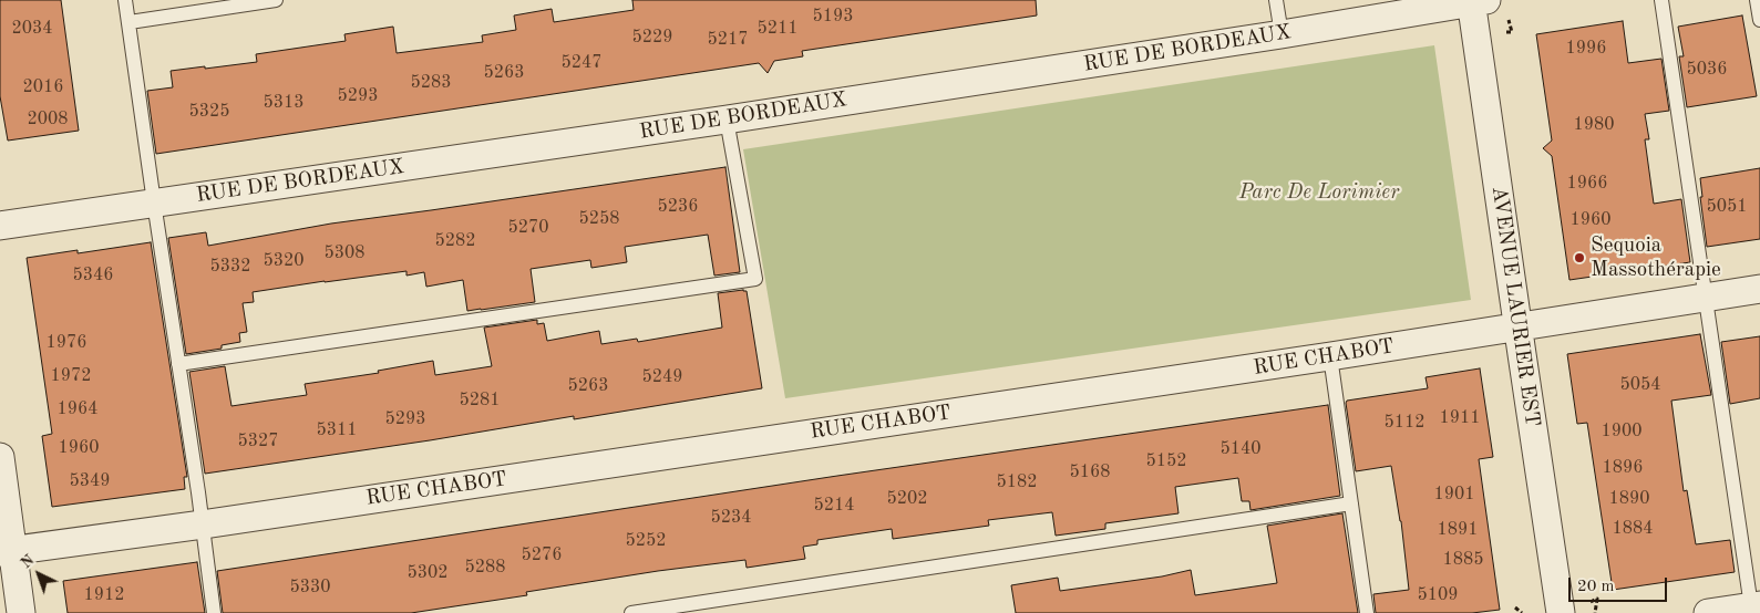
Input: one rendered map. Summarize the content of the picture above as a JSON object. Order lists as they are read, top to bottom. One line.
{"streets":{"street":["RUE DE BORDEAUX","AVENUE LAURIER EST","RUE CHABOT"]},"crossings":[["RUE DE BORDEAUX","AVENUE LAURIER EST"],["AVENUE LAURIER EST","RUE CHABOT"]],"parks":["Parc De Lorimier"],"places":["Sequoia Massothérapie"],"house_numbers":["5193","2034","5211","5229","5217","1996","5247","5036","5263","5283","2016","5293","5313","5325","2008","1980","1966","5236","5051","5258","1960","5270","5282","5308","5320","5332","5346","1976","1972","5249","5054","5263","5281","1964","1911","5293","5112","5311","1900","5327","1960","5140","5152","1896","5168","5349","5182","1901","5202","1890","5214","5234","1884","1891","5252","5276","1885","5288","5302","5330","1912","5109"],"scale_bar":"20 m","north":"top left"}
